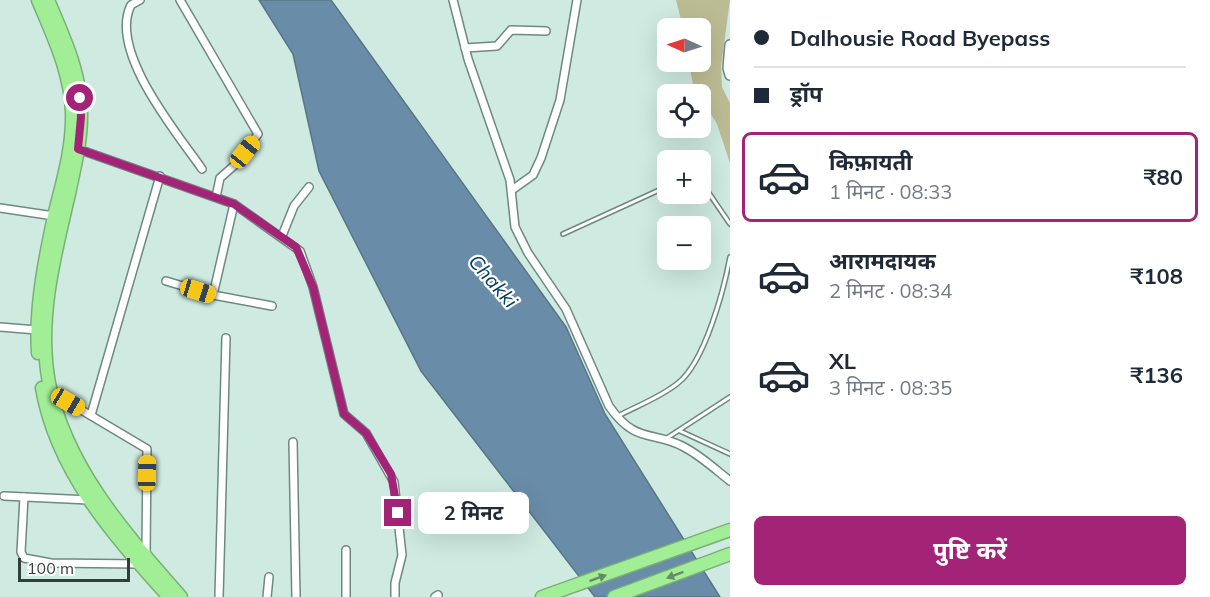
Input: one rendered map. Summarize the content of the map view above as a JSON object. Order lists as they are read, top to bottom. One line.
{"water":["Chakki"],"scale_bar":"100 m","north":"left","page":{"banner":["Dalhousie Road Byepass","ड्रॉप"],"map_buttons":["+","−"],"list":[{"name":"किफ़ायती","note":"1 मिनट · 08:33","value":"₹80"},{"name":"आरामदायक","note":"2 मिनट · 08:34","value":"₹108"},{"name":"XL","note":"3 मिनट · 08:35","value":"₹136"}],"bubble":"2 मिनट","buttons":"पुष्टि करें","scale":"100 m"}}
